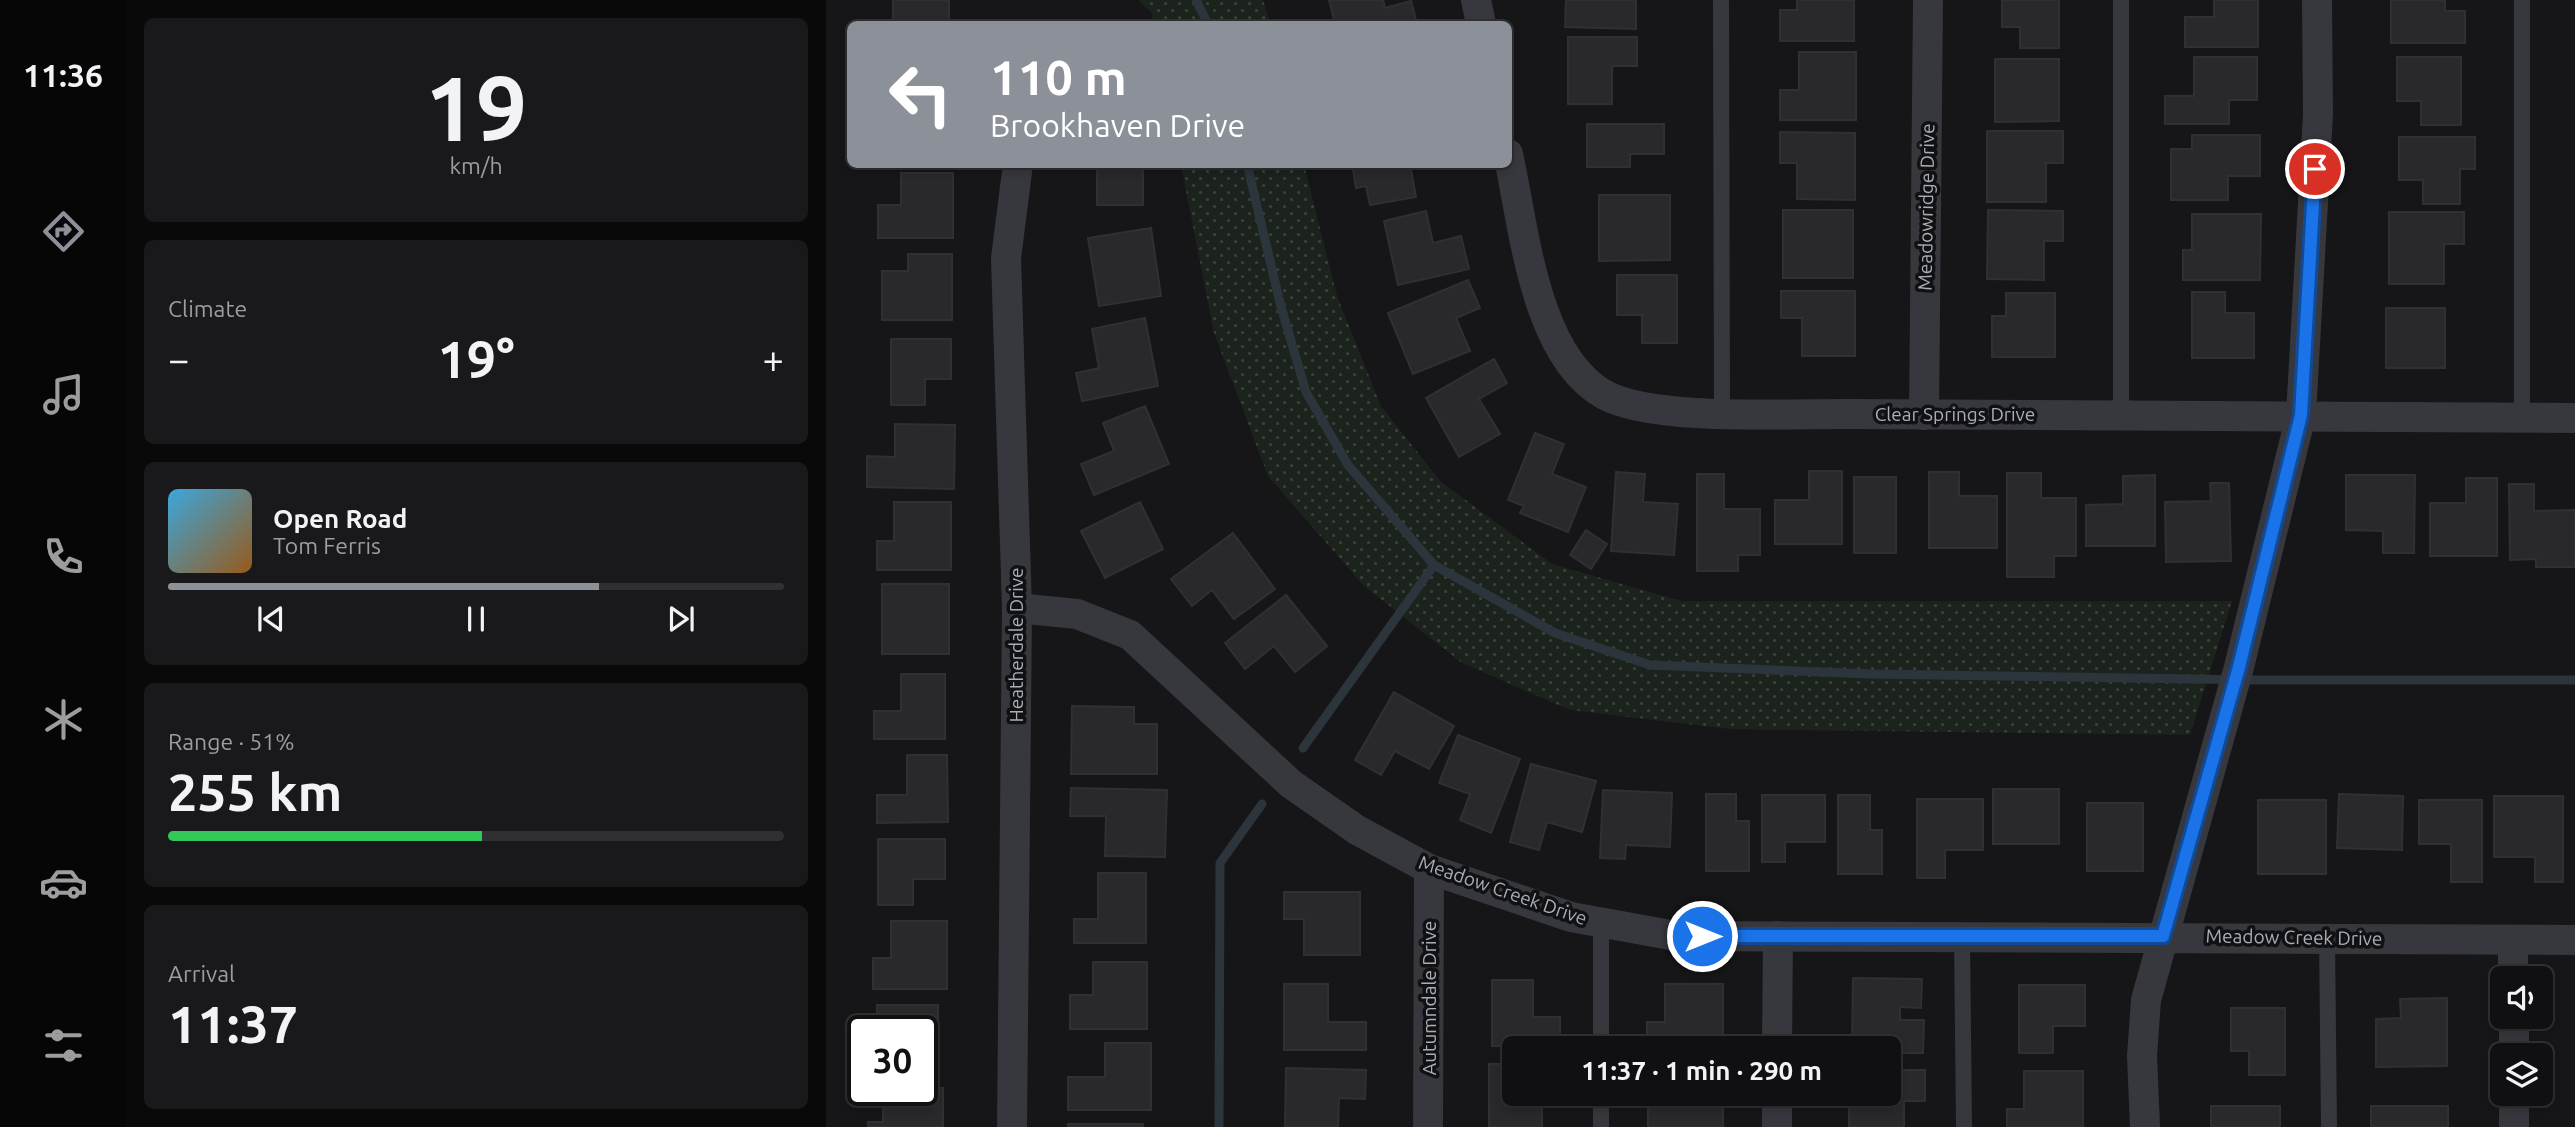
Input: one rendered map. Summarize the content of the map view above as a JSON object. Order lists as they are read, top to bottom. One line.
{"streets":{"street":["Meadowridge Drive","Clear Springs Drive","Heatherdale Drive","Meadow Creek Drive","Autumndale Drive"]},"crossings":[["Meadowridge Drive","Clear Springs Drive"],["Heatherdale Drive","Meadow Creek Drive"],["Meadow Creek Drive","Autumndale Drive"]],"page":{"tabs":"11:36","tile":[["19","km/h"],"Climate",["Range · 51%","255 km"],["Arrival","11:37"]],"turn":["110 m","Brookhaven Drive"],"heat":["−","19°","+"],"song":["Open Road","Tom Ferris"],"limit":"30","trip":"11:37 · 1 min · 290 m"}}
